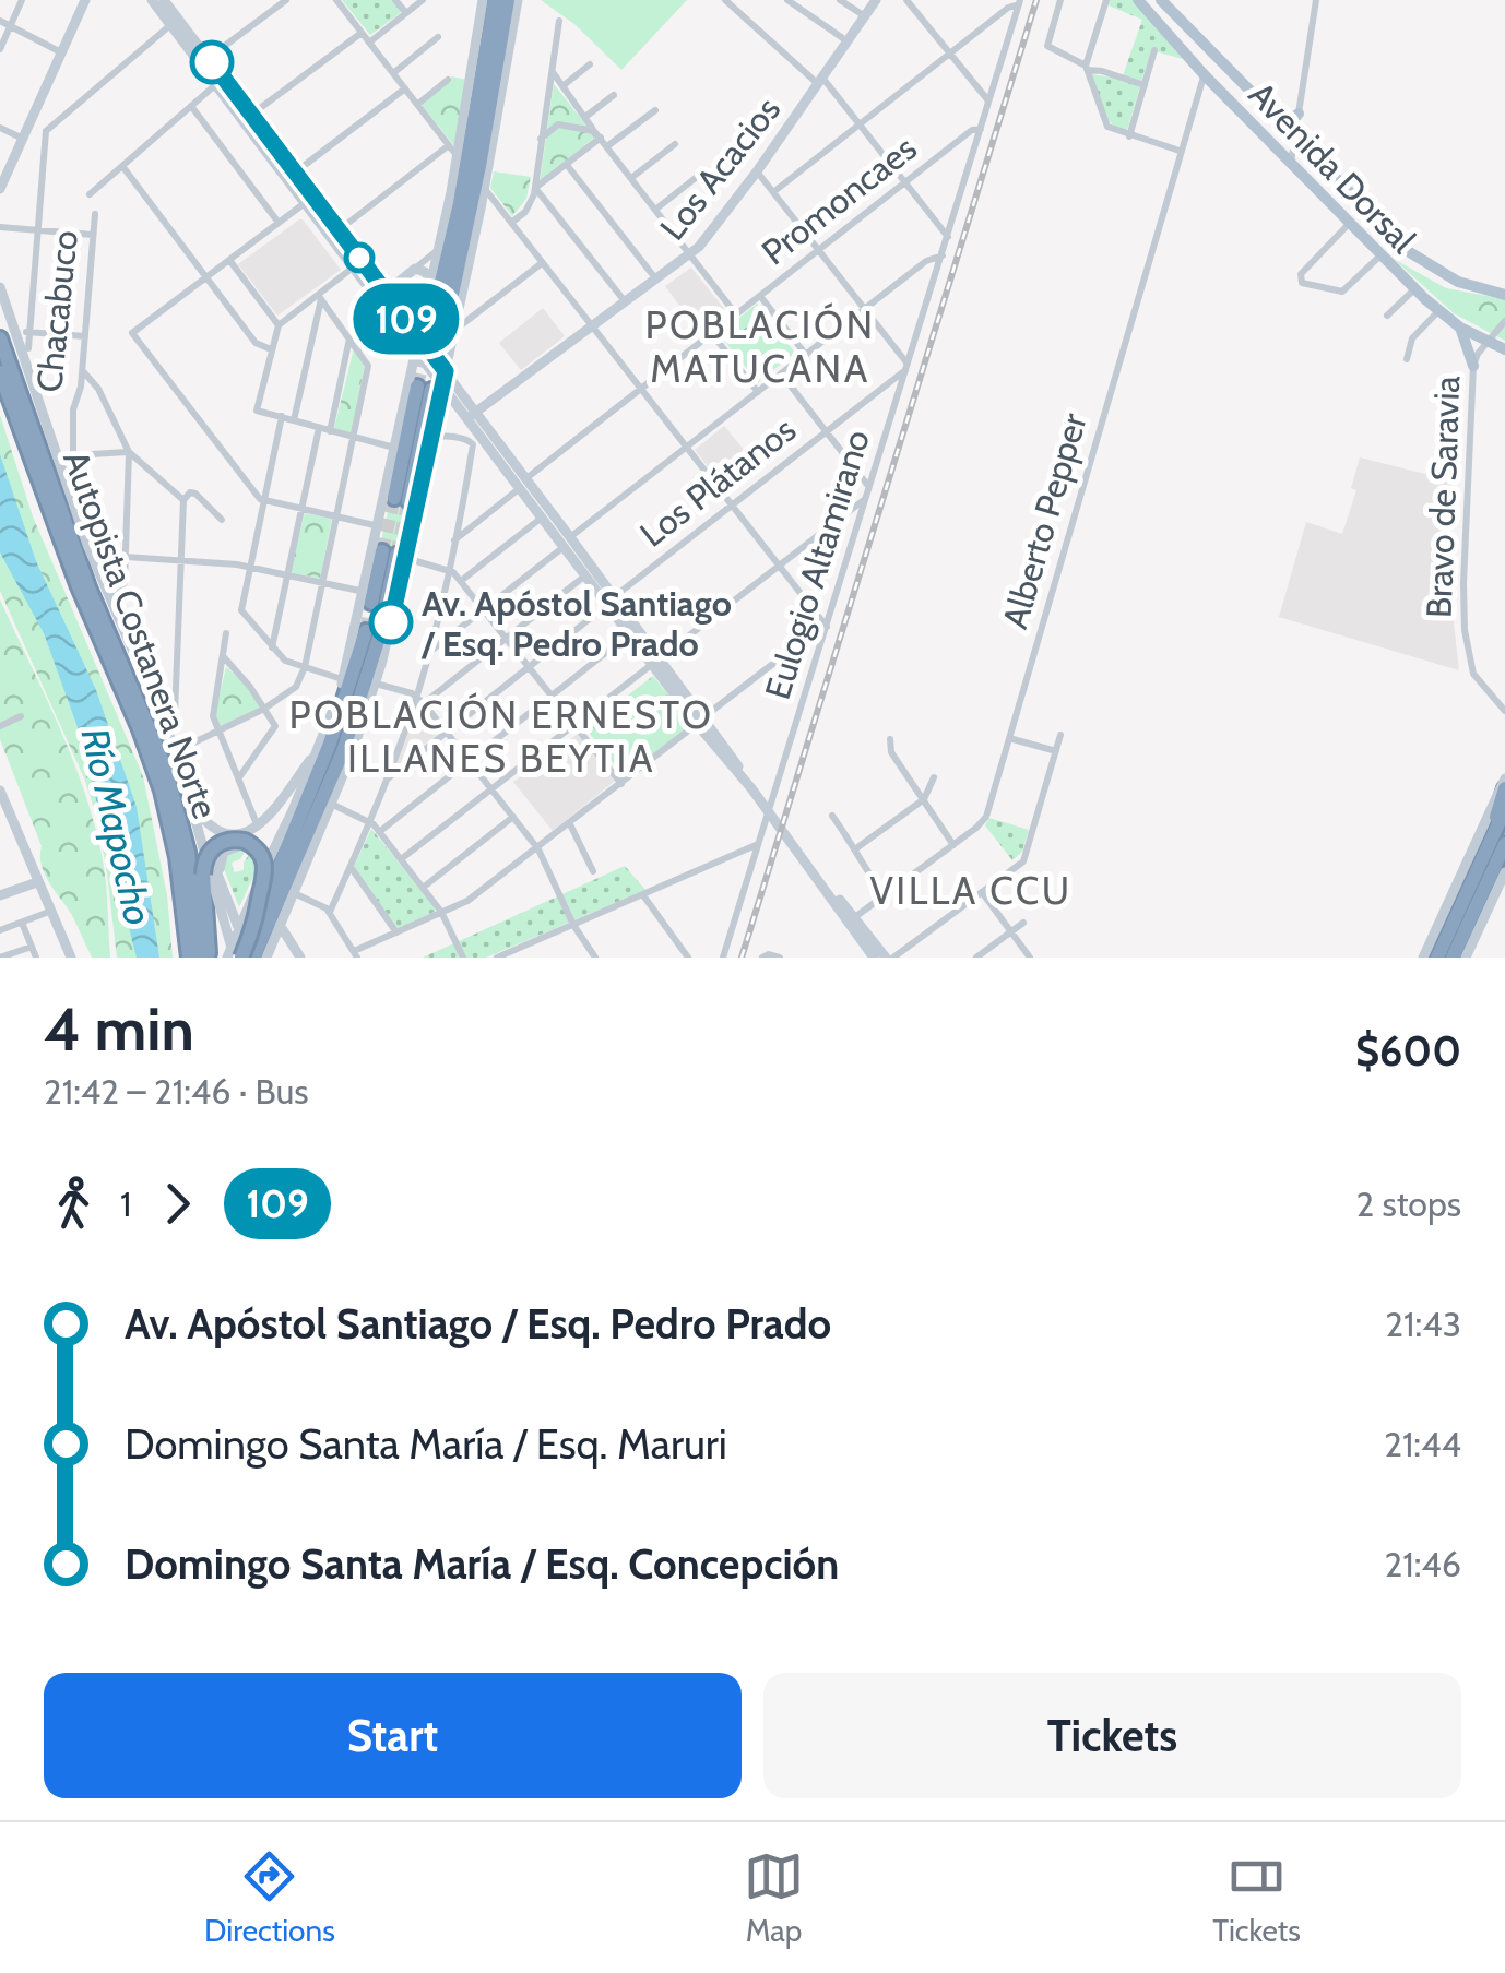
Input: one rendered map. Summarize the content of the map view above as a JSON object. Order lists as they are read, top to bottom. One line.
{"streets":{"highway":["Autopista Costanera Norte"],"main road":["Avenida Dorsal","Los Acacios"],"street":["Promoncaes","Chacabuco","Los Plátanos","Bravo de Saravia","Alberto Pepper","Eulogio Altamirano"]},"crossings":[["Avenida Dorsal","Bravo de Saravia"],["Avenida Dorsal","Alberto Pepper"],["Promoncaes","Eulogio Altamirano"],["Los Plátanos","Eulogio Altamirano"]],"districts":["POBLACIÓN MATUCANA","POBLACIÓN ERNESTO ILLANES BEYTIA","VILLA CCU"],"water":["Río Mapocho"],"places":["Av. Apóstol Santiago / Esq. Pedro Prado"],"lines":["bus line 109"],"page":{"on_map":"109","heading":["4 min","21:42 – 21:46 · Bus","$600"],"legs":["1","109","2 stops"],"list":[{"name":"Av. Apóstol Santiago / Esq. Pedro Prado","value":"21:43"},{"name":"Domingo Santa María / Esq. Maruri","value":"21:44"},{"name":"Domingo Santa María / Esq. Concepción","value":"21:46"}],"buttons":["Start","Tickets"],"tabs":["Directions","Map","Tickets"]}}
